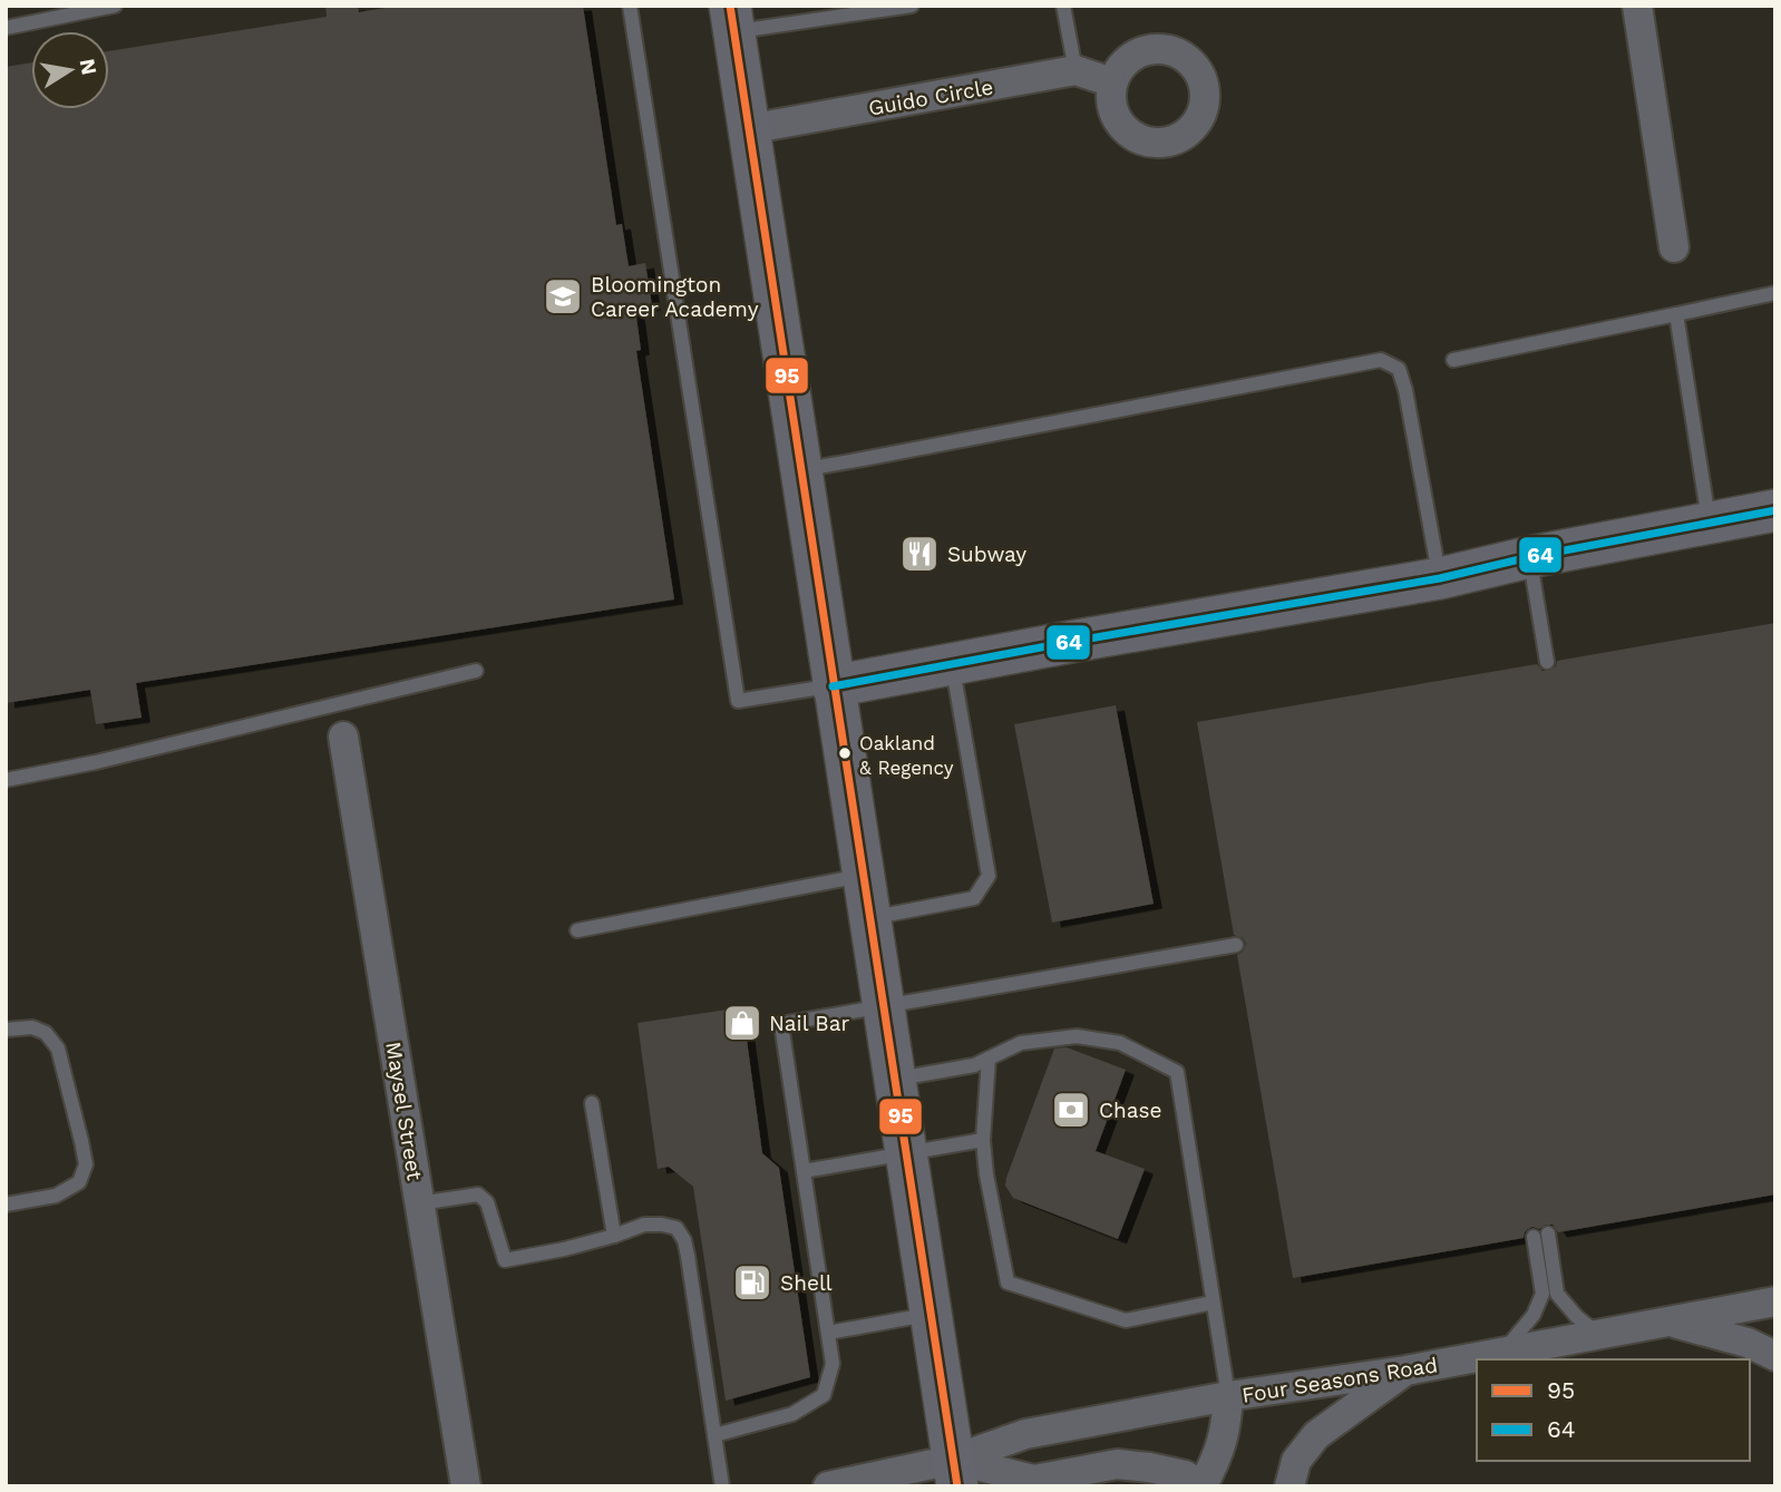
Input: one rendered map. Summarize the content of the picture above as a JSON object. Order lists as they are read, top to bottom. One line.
{"streets":{"street":["Guido Circle","Maysel Street","Four Seasons Road"]},"places":{"school or university":["Bloomington Career Academy"],"restaurant":["Subway"],"other":["Oakland & Regency"],"shop":["Nail Bar"],"bank":["Chase"],"fuel station":["Shell"]},"lines":["transit line 95","transit line 64"],"legend":["95","64"],"north":"right"}
